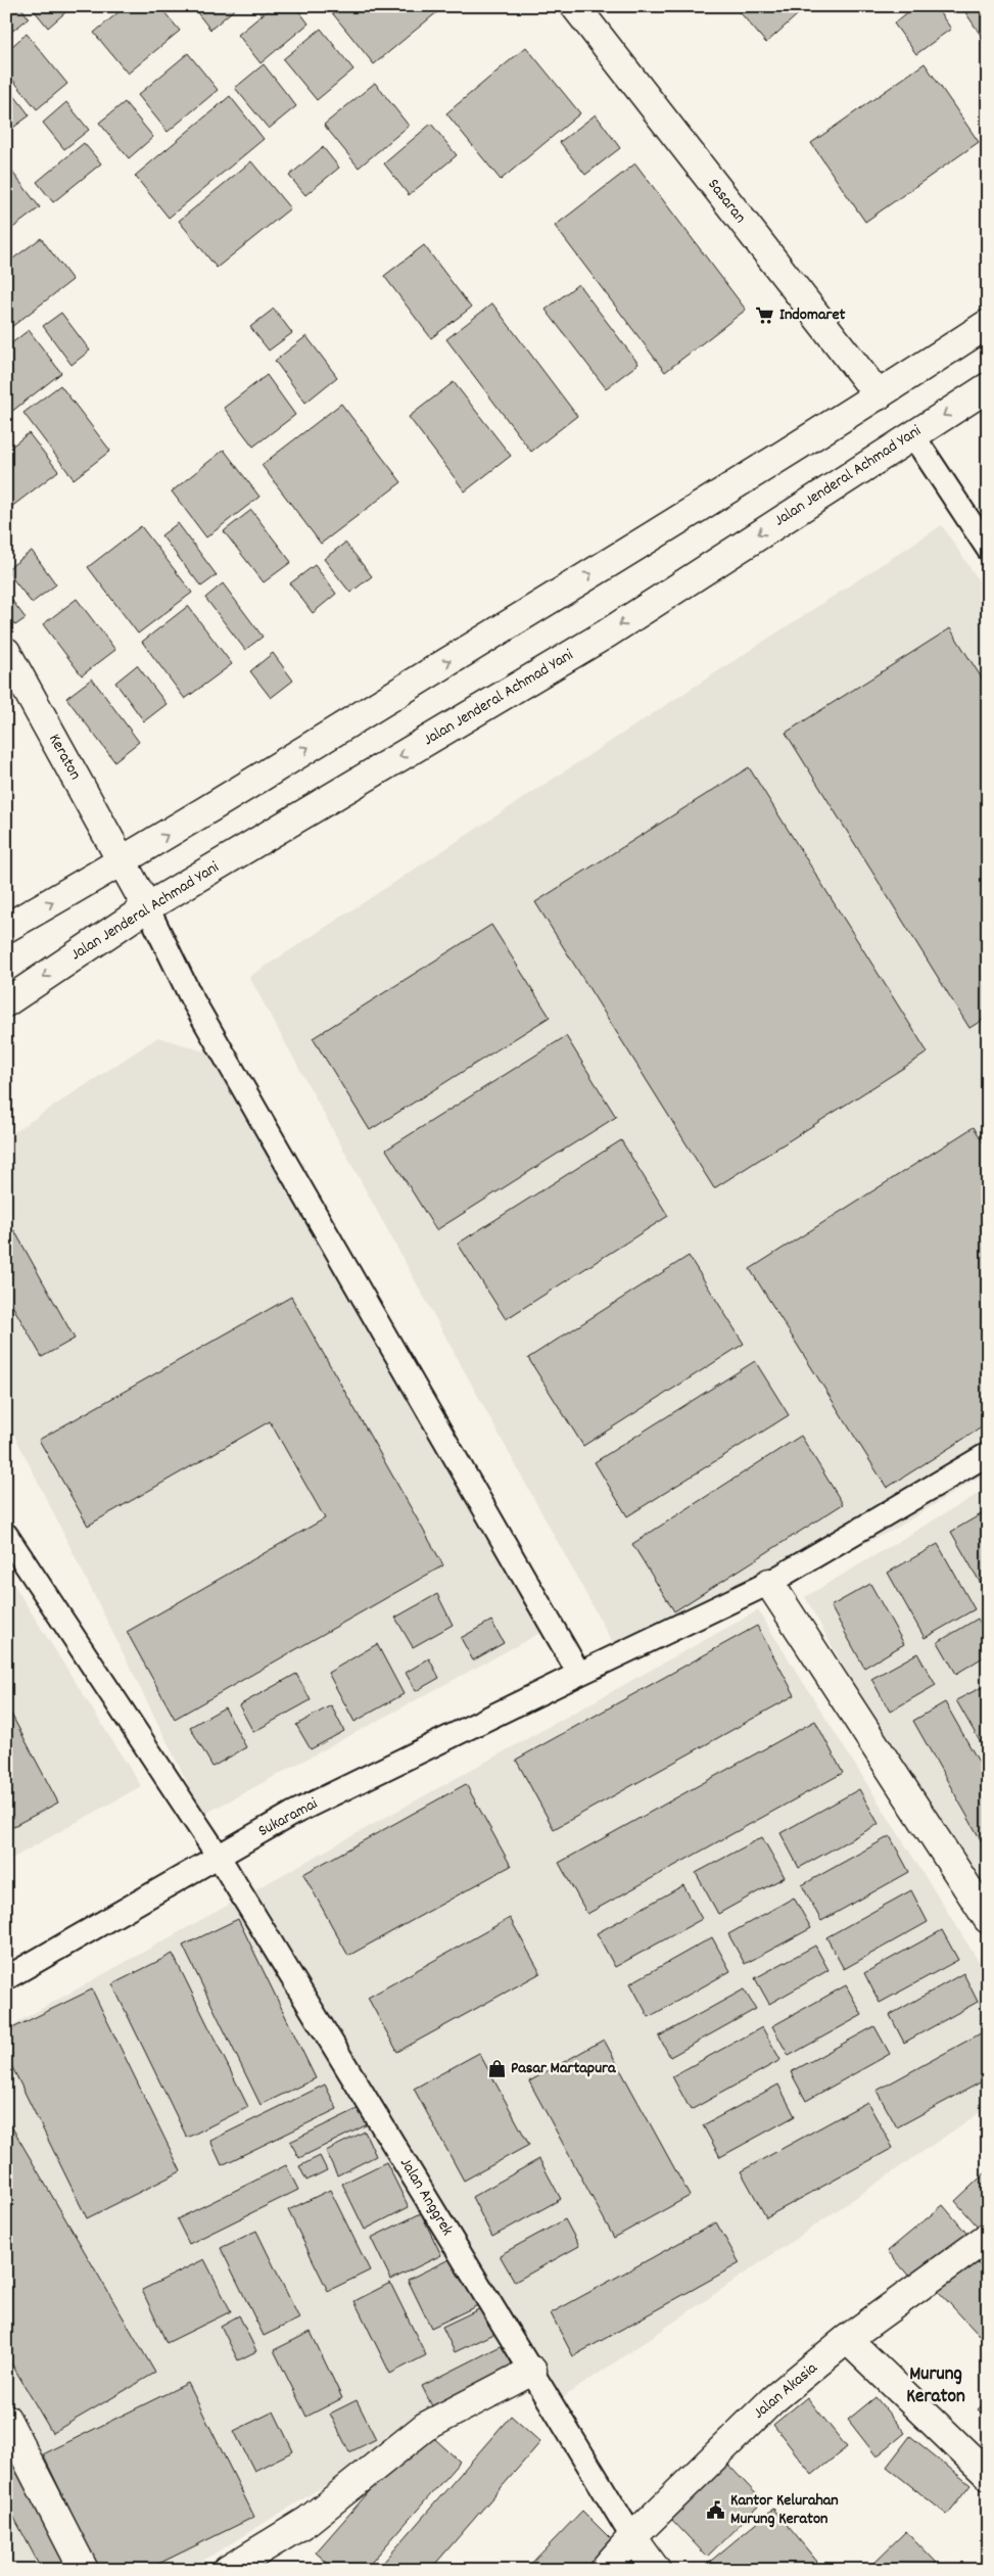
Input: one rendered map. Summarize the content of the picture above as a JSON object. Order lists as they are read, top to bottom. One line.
{"streets":{"main road":["Sasaran","Jalan Jenderal Achmad Yani","Keraton","Jalan Akasia"],"lane":["Sukaramai","Jalan Anggrek"]},"crossings":[["Jalan Jenderal Achmad Yani","Keraton"],["Sukaramai","Jalan Anggrek"],["Jalan Anggrek","Jalan Akasia"]],"districts":["Murung Keraton"],"places":{"supermarket":["Indomaret"],"shop":["Pasar Martapura"],"public building":["Kantor Kelurahan Murung Keraton"]}}
